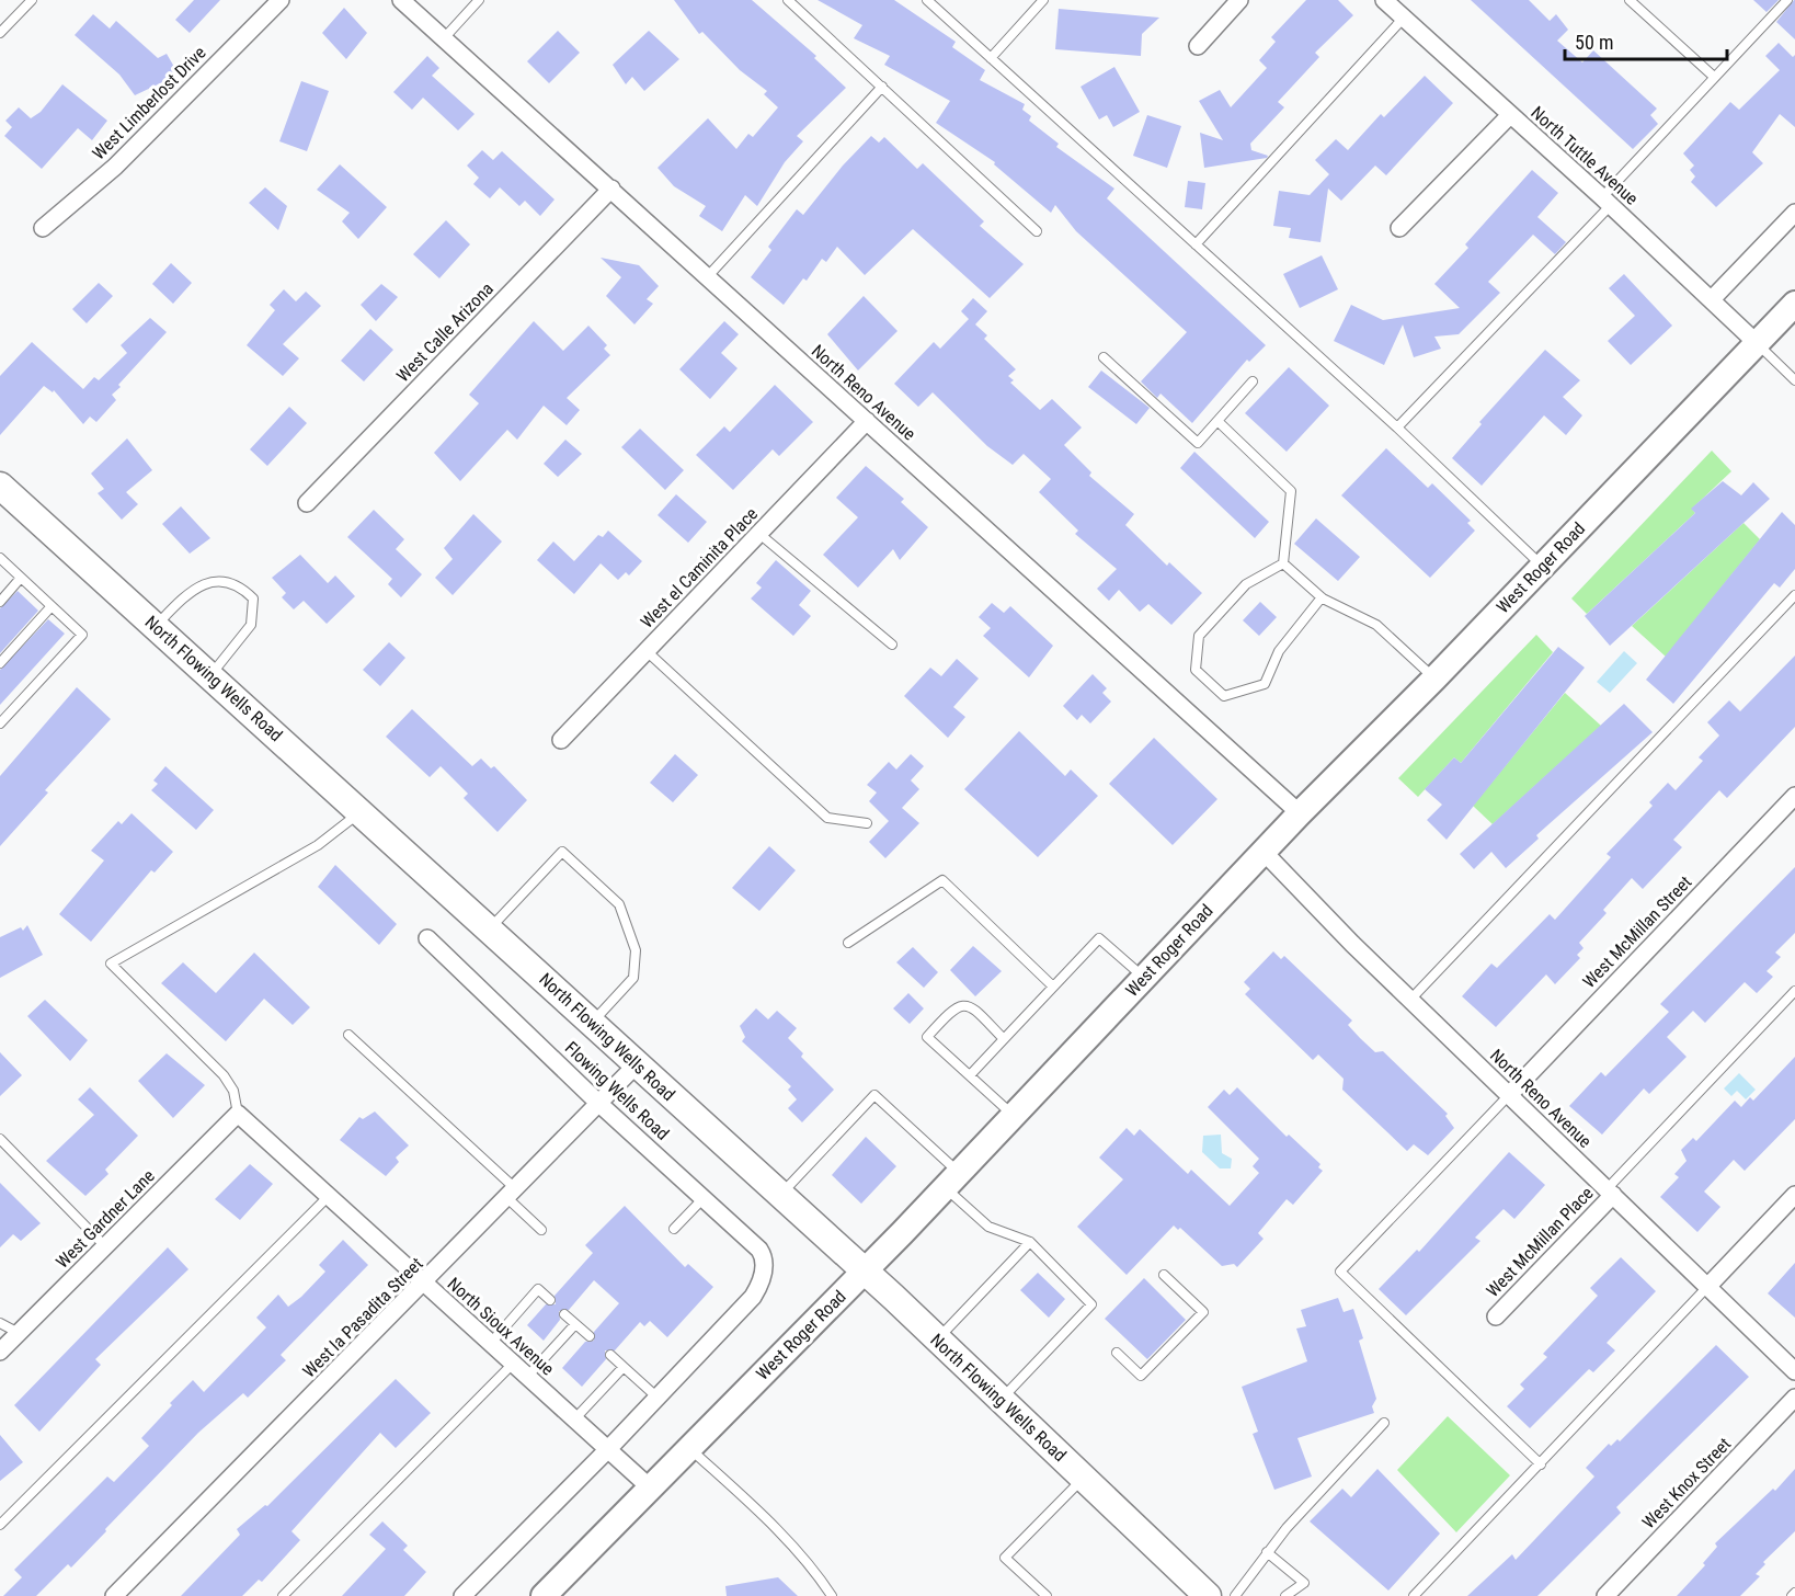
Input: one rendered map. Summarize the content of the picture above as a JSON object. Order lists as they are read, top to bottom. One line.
{"streets":{"main road":["North Flowing Wells Road"],"street":["West Limberlost Drive","North Tuttle Avenue","West Calle Arizona","North Reno Avenue","West el Caminita Place","West Roger Road","West McMillan Street","Flowing Wells Road","West Gardner Lane","West McMillan Place","West la Pasadita Street","North Sioux Avenue","West Knox Street"]},"crossings":[["North Tuttle Avenue","West Roger Road"],["West Calle Arizona","North Reno Avenue"],["North Reno Avenue","West el Caminita Place"],["North Reno Avenue","West Roger Road"],["North Reno Avenue","West McMillan Street"],["North Reno Avenue","West McMillan Place"],["West Roger Road","North Flowing Wells Road"],["West Roger Road","North Sioux Avenue"],["North Flowing Wells Road","West la Pasadita Street"],["Flowing Wells Road","West la Pasadita Street"],["West Gardner Lane","North Sioux Avenue"],["West la Pasadita Street","North Sioux Avenue"]],"scale_bar":"50 m"}
